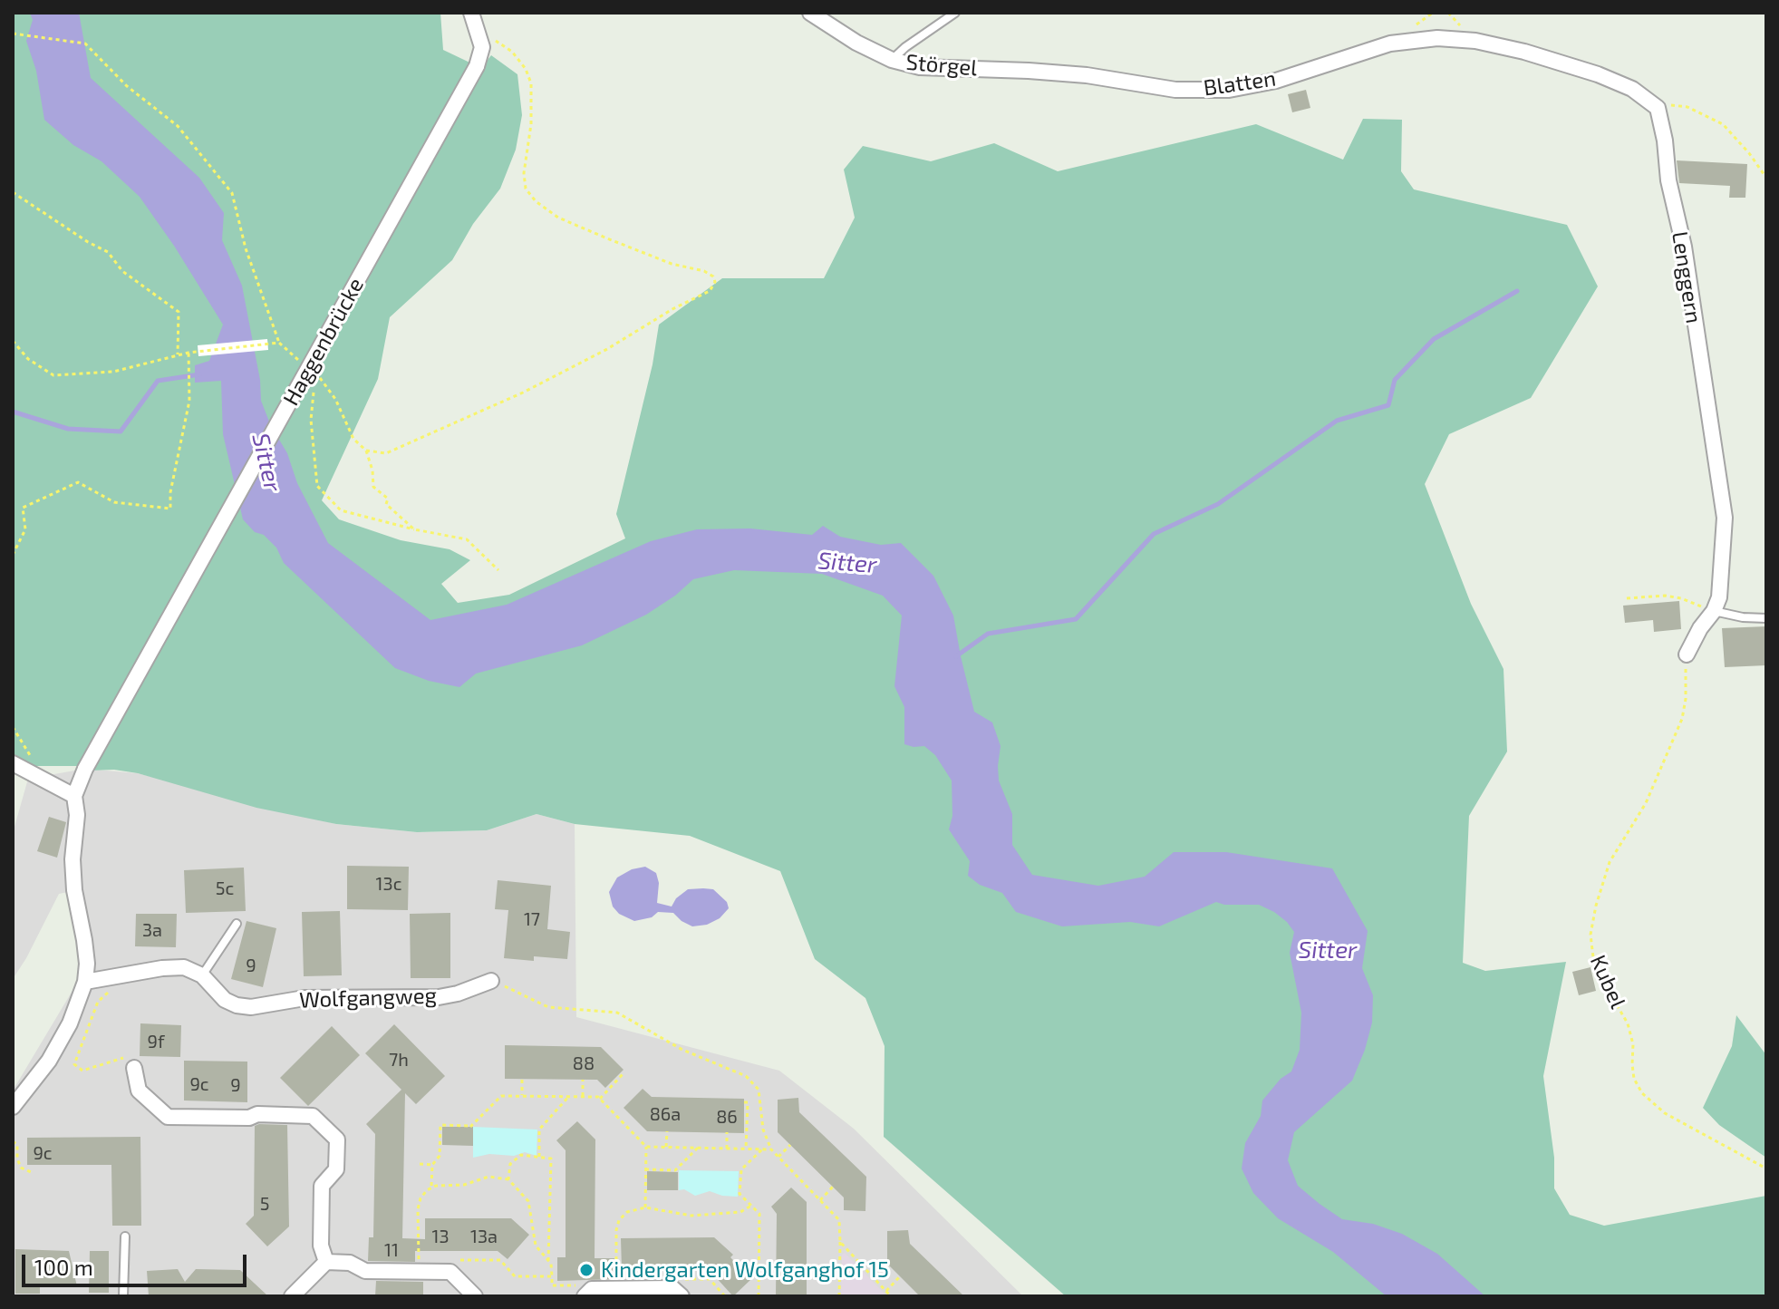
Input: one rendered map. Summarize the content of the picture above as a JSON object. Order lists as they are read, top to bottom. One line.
{"streets":{"street":["Störgel","Blatten","Lenggern","Haggenbrücke","Wolfgangweg"],"path":["Kubel"]},"crossings":[["Störgel","Blatten"],["Blatten","Lenggern"]],"water":["Sitter"],"places":["Kindergarten Wolfganghof 15"],"house_numbers":["13c","5c","17","3a","9","9f","7h","88","9c","9","86a","86","9c","5","13","13a","11"],"scale_bar":"100 m"}
